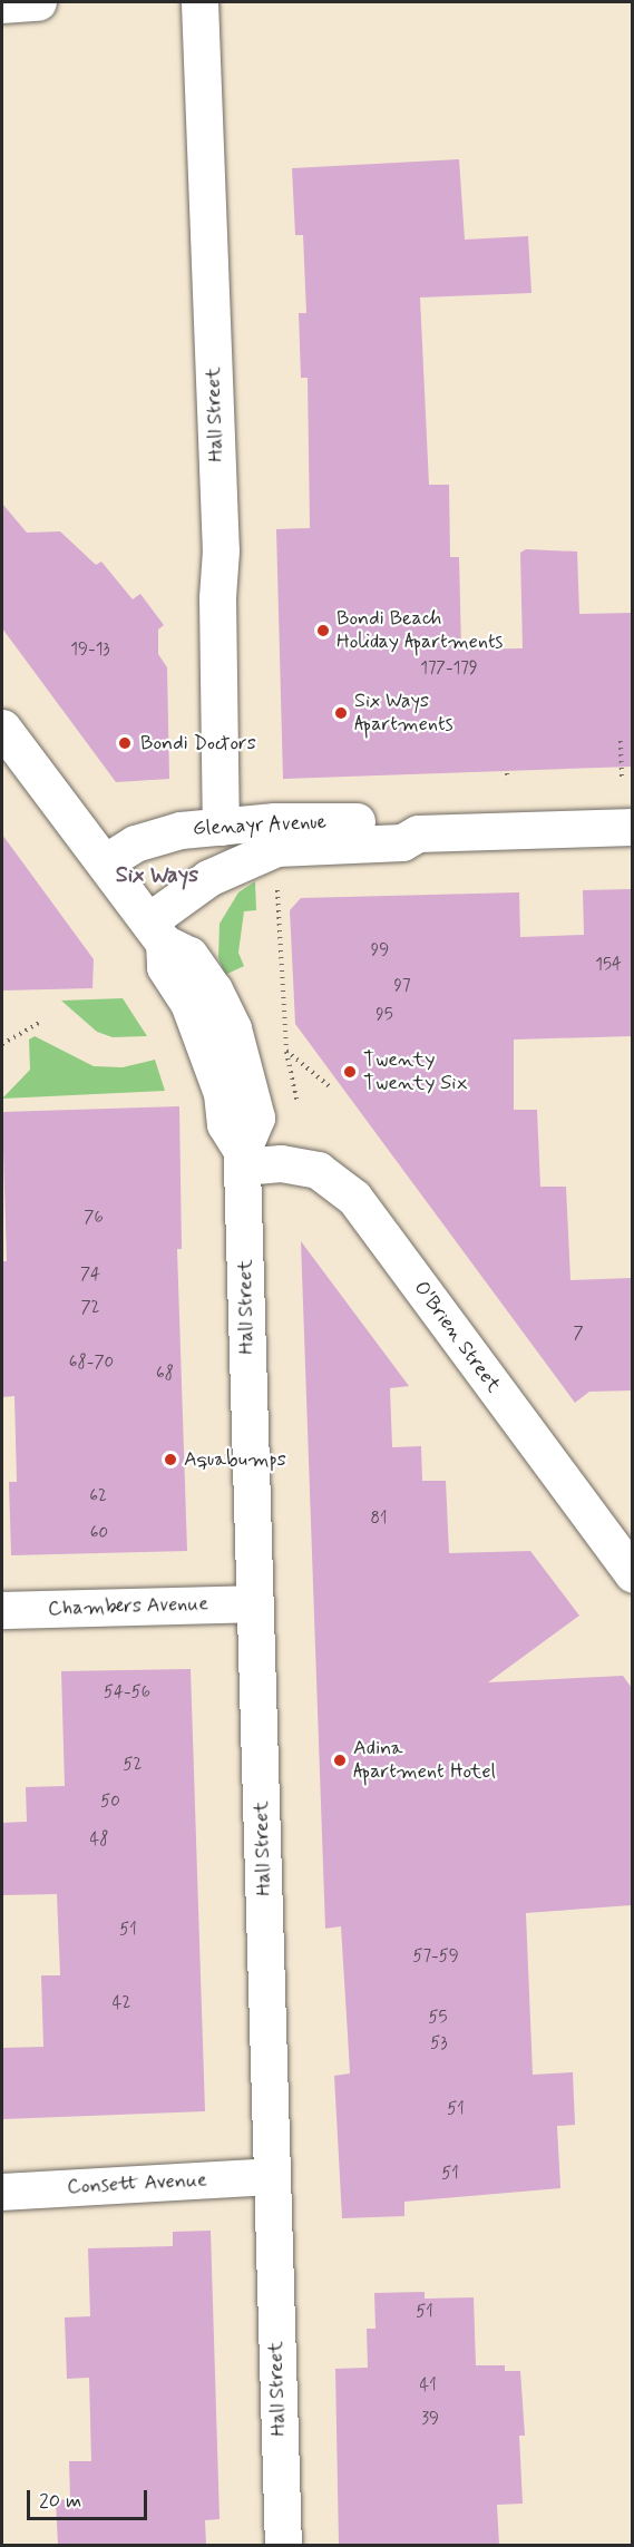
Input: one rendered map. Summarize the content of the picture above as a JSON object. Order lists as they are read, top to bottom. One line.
{"streets":{"street":["Hall Street","Glenayr Avenue","O'Brien Street","Chambers Avenue","Consett Avenue"]},"crossings":[["Hall Street","Glenayr Avenue"],["Hall Street","O'Brien Street"],["Hall Street","Chambers Avenue"],["Hall Street","Consett Avenue"]],"districts":["Six Ways"],"places":["Bondi Beach Holiday Apartments","Six Ways Apartments","Bondi Doctors","Twenty Twenty Six","Aquabumps","Adina Apartment Hotel"],"house_numbers":["19-13","177-179","99","154","97","95","76","74","72","7","68-70","68","62","81","60","54-56","52","50","48","51","57-59","42","55","53","51","51","51","41","39"],"scale_bar":"20 m"}
